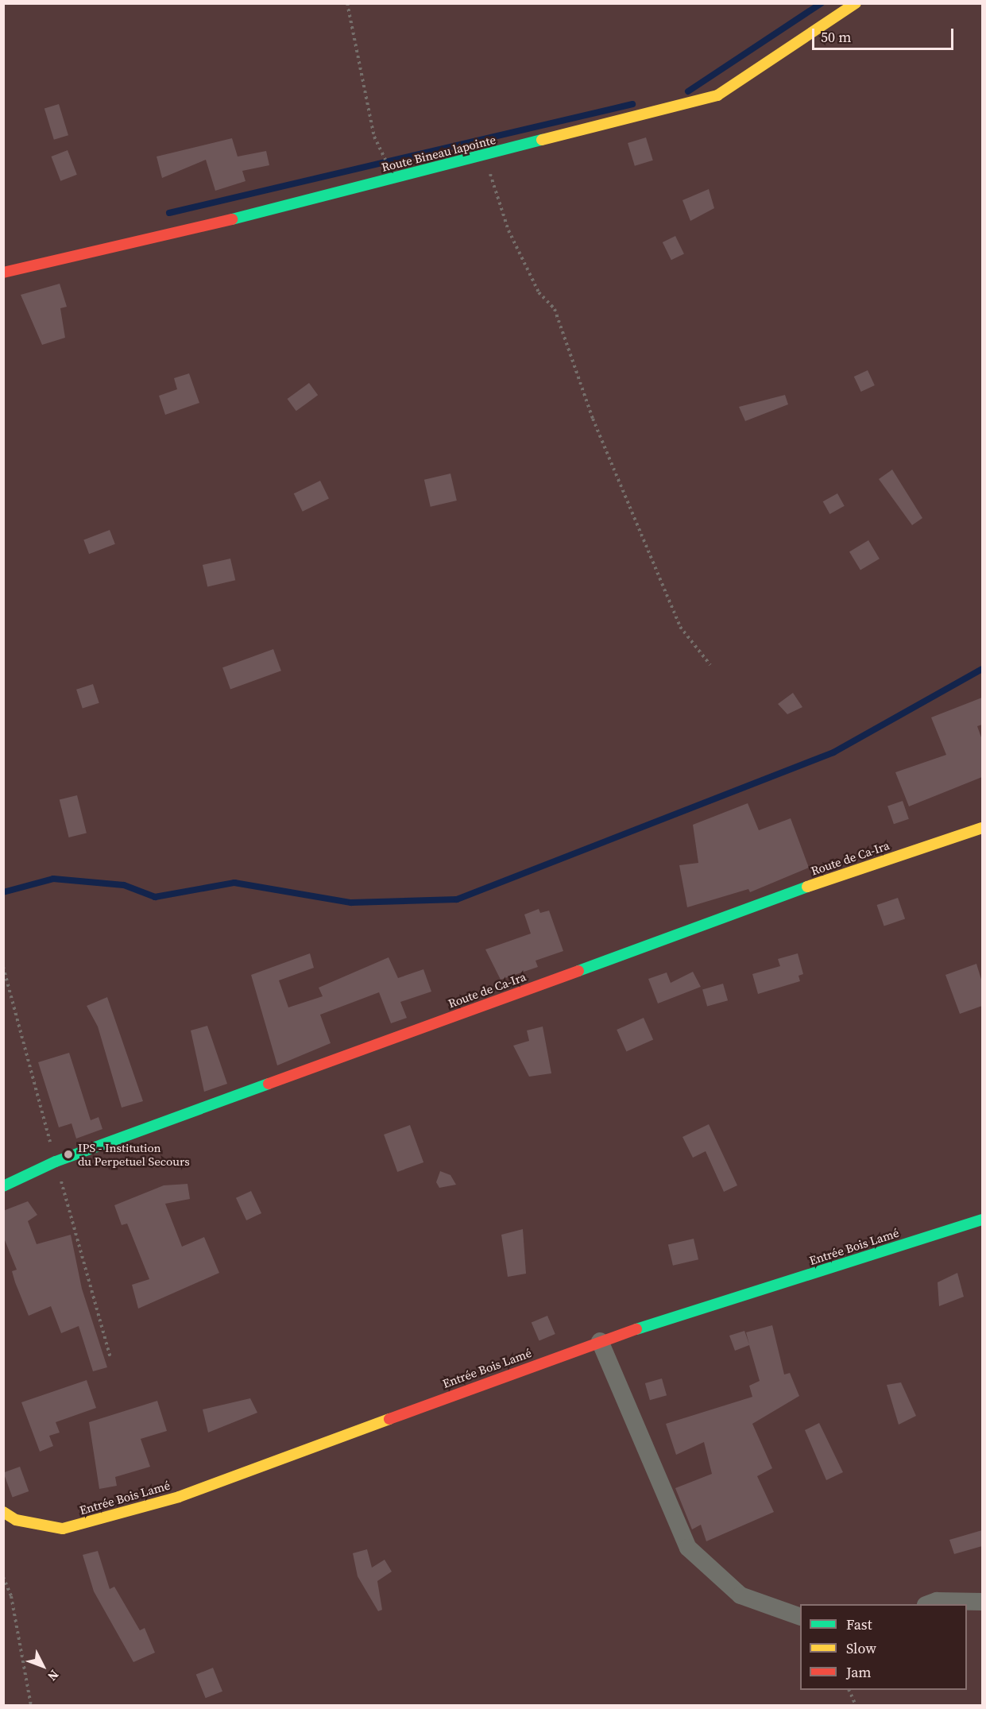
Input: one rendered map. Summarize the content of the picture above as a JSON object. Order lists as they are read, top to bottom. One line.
{"streets":{"street":["Route Bineau lapointe","Route de Ca-Ira","Entrée Bois Lamé"]},"places":["IPS - Institution du Perpetuel Secours"],"legend":["Fast","Slow","Jam"],"scale_bar":"50 m","north":"bottom right"}
